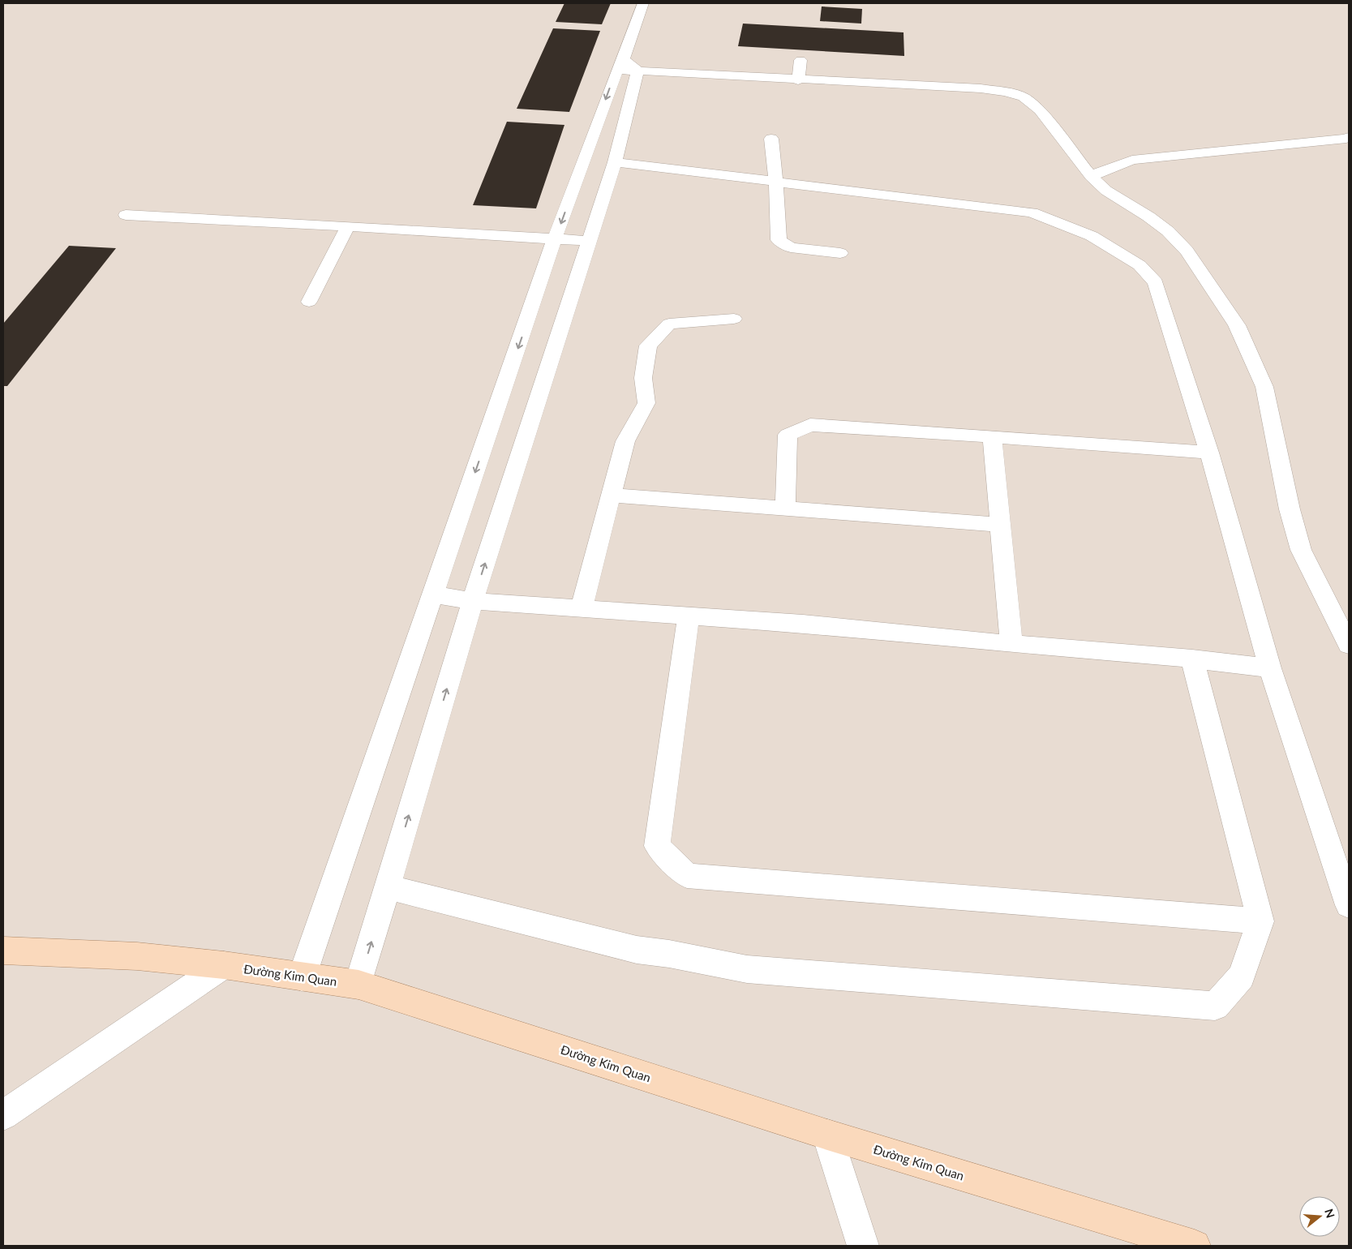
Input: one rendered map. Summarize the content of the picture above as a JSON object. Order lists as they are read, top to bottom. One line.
{"streets":{"main road":["Đường Kim Quan"]},"north":"right"}
